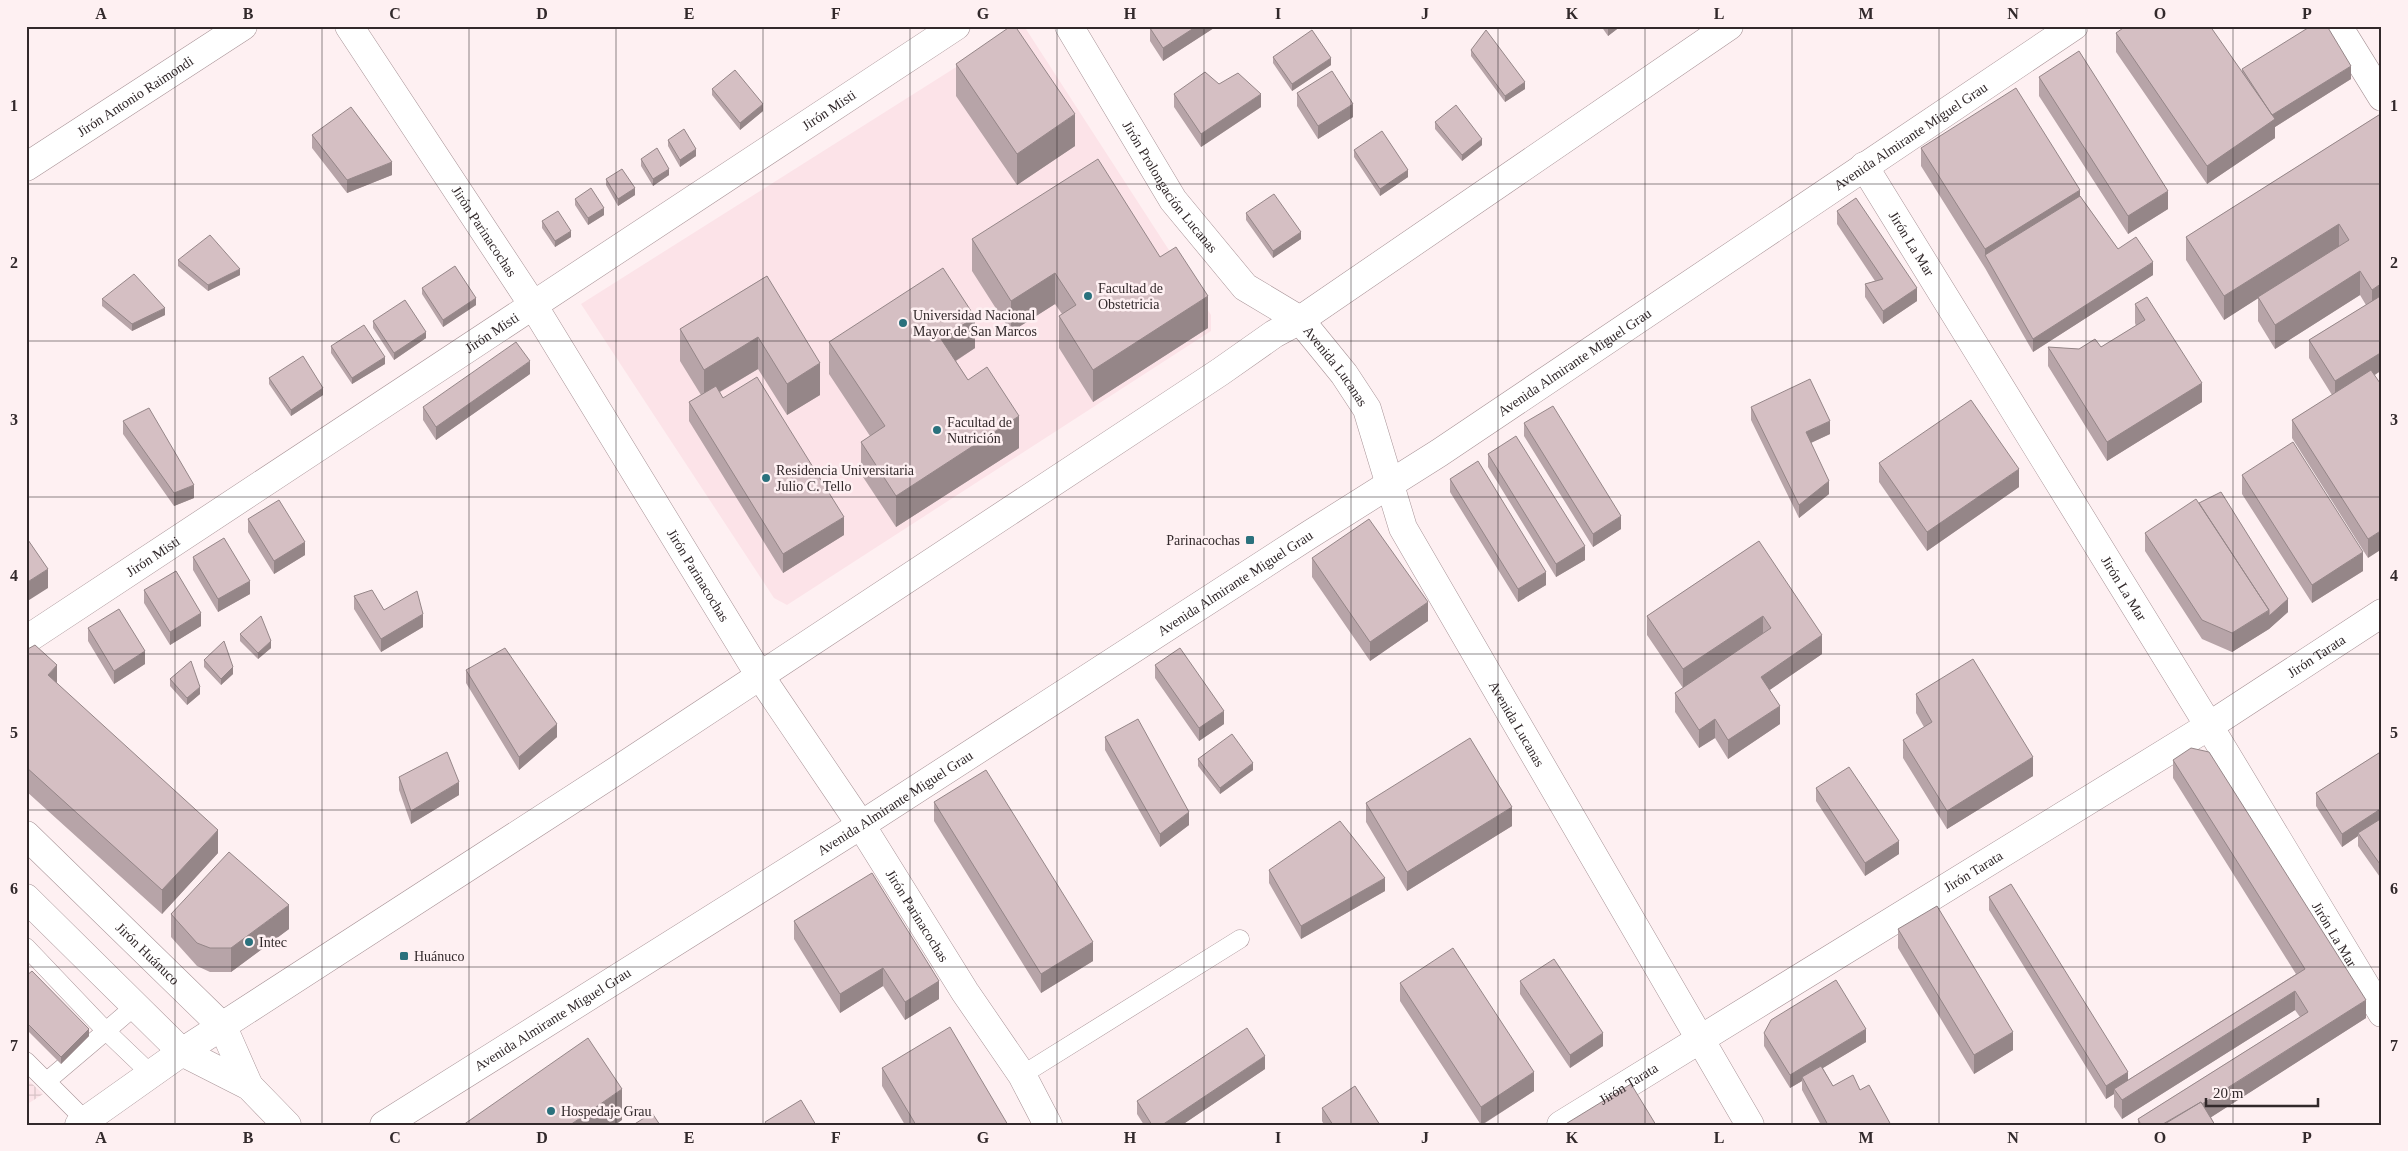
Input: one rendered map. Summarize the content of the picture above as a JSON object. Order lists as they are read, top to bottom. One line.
{"streets":{"street":["Jirón Antonio Raimondi","Jirón Misti","Avenida Almirante Miguel Grau","Jirón Prolongación Lucanas","Jirón Parinacochas","Jirón La Mar","Avenida Lucanas","Jirón Tarata","Jirón Huánuco"]},"crossings":[["Jirón Misti","Jirón Parinacochas"],["Avenida Almirante Miguel Grau","Jirón Parinacochas"],["Avenida Almirante Miguel Grau","Jirón La Mar"],["Avenida Almirante Miguel Grau","Avenida Lucanas"],["Jirón Prolongación Lucanas","Avenida Lucanas"],["Jirón La Mar","Jirón Tarata"],["Avenida Lucanas","Jirón Tarata"]],"places":{"other":["Facultad de Obstetricia","Universidad Nacional Mayor de San Marcos","Facultad de Nutrición","Residencia Universitaria Julio C. Tello","Intec","Hospedaje Grau"],"transit":["Parinacochas","Huánuco"]},"scale_bar":"20 m","grid":{"columns":["A","B","C","D","E","F","G","H","I","J","K","L","M","N","O","P"],"rows":["1","2","3","4","5","6","7"]}}
